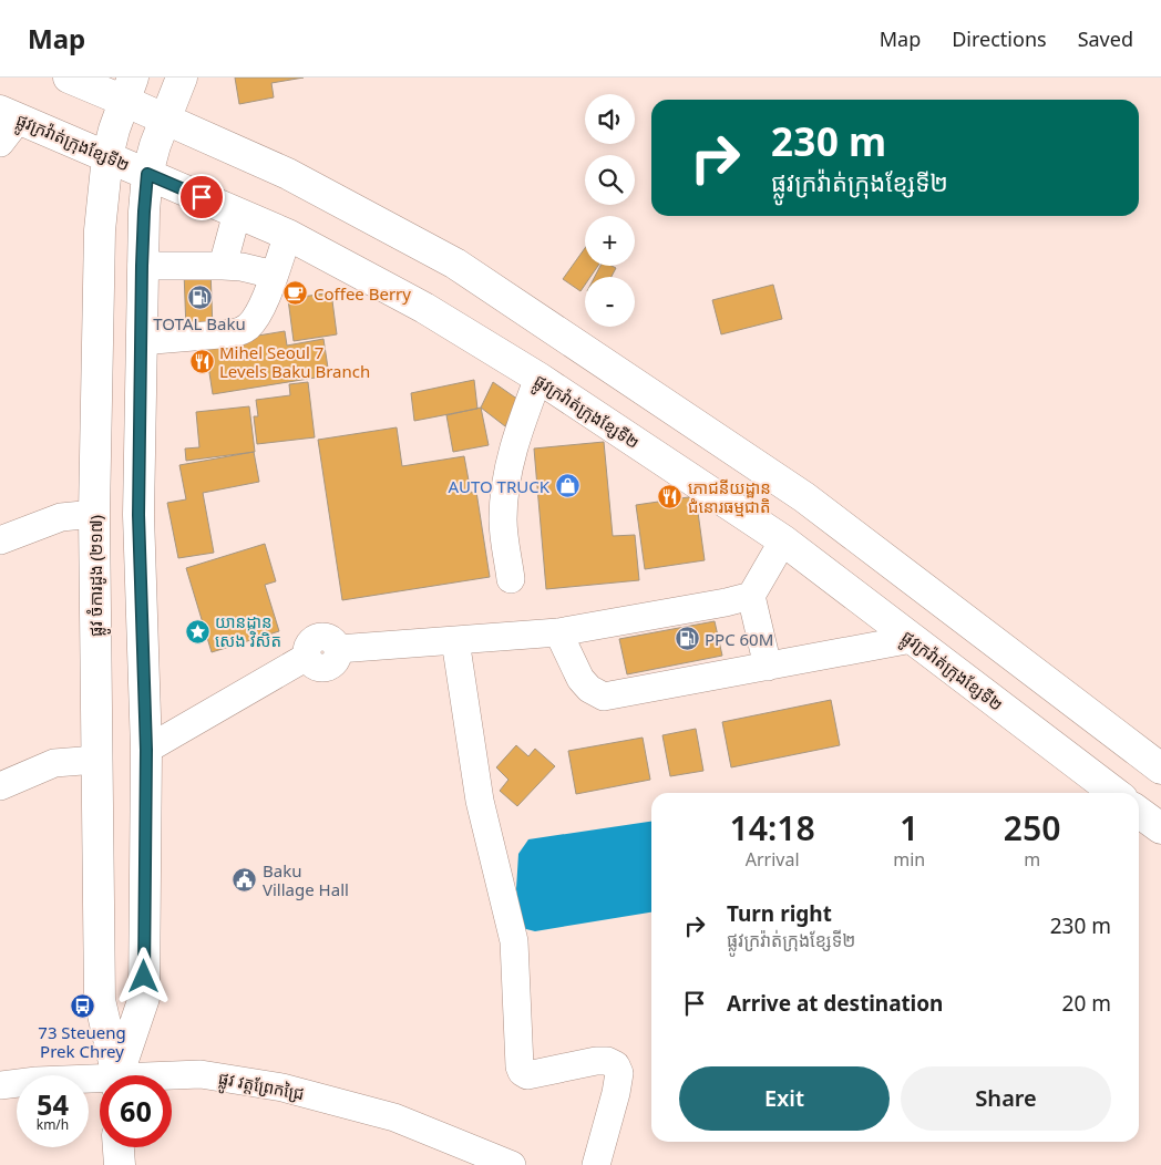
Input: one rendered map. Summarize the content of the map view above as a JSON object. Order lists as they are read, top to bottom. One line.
{"streets":{"main road":["ផ្លូវក្រវ៉ាត់ក្រុងខ្សែទី២","ផ្លូវ ចំការដូង (២១៧)"],"street":["ផ្លូវ វត្តព្រែកជ្រៃ"]},"crossings":[["ផ្លូវក្រវ៉ាត់ក្រុងខ្សែទី២","ផ្លូវ ចំការដូង (២១៧)"]],"places":{"cafe":["Coffee Berry"],"fuel station":["TOTAL Baku","PPC 60M"],"restaurant":["Mihel Seoul 7 Levels Baku Branch","ភោជនីយដ្ឋាន ជំនោរធម្មជាតិ"],"shop":["AUTO TRUCK"],"place":["យានដ្ឋាន សេង វិសិត"],"public building":["Baku Village Hall"],"bus stop":["73 Steueng Prek Chrey"]},"page":{"header":"Map","nav":["Map","Directions","Saved"],"map_buttons":["+","−"],"turn":["230 m","ផ្លូវក្រវ៉ាត់ក្រុងខ្សែទី២"],"eta":["14:18","Arrival","1","min","250","m"],"list":[{"name":"Turn right","note":"ផ្លូវក្រវ៉ាត់ក្រុងខ្សែទី២","value":"230 m"},{"name":"Arrive at destination","value":"20 m"}],"buttons":["Exit","Share"],"speed":"54 km/h","limit":"60"}}
